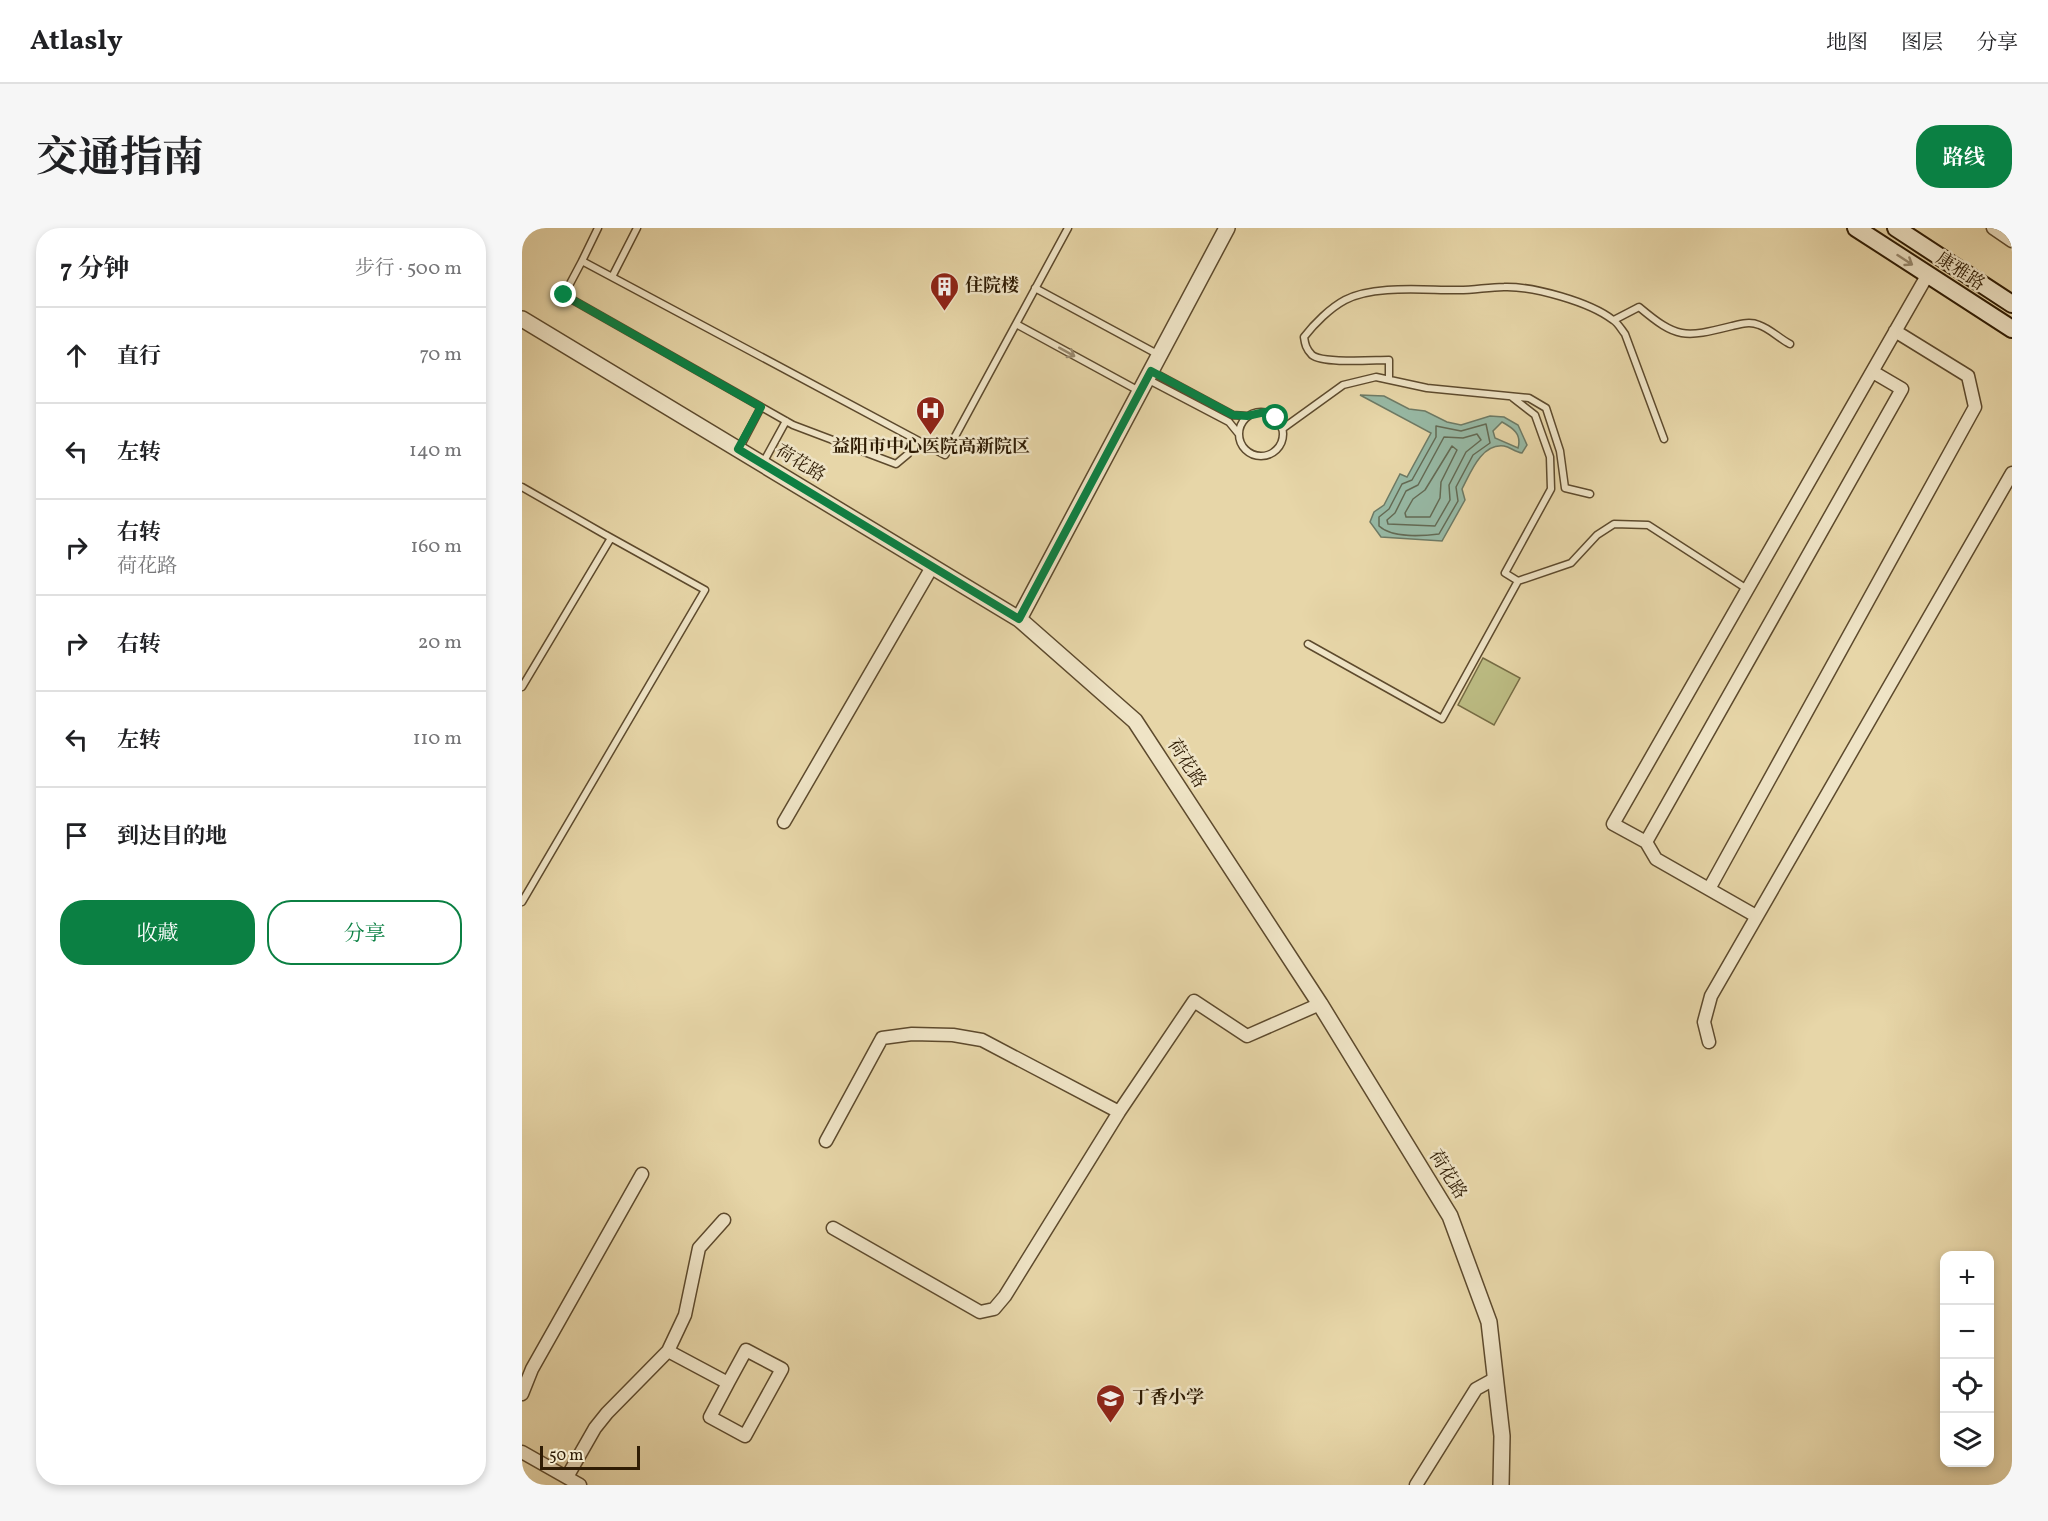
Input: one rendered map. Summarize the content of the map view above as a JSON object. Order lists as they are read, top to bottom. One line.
{"streets":{"main road":["康雅路"],"street":["荷花路"]},"places":{"building":["住院楼"],"hospital":["益阳市中心医院高新院区"],"school or university":["丁香小学"]},"scale_bar":"50 m","page":{"header":"Atlasly","nav":["地图","图层","分享"],"title":"交通指南","buttons":["路线",["收藏","分享"]],"heading":["7 分钟","步行 · 500 m"],"list":[["直行","70 m"],["左转","140 m"],["右转","荷花路","160 m"],["右转","20 m"],["左转","110 m"],"到达目的地"],"map_buttons":["+","−"],"scale":"50 m"}}
